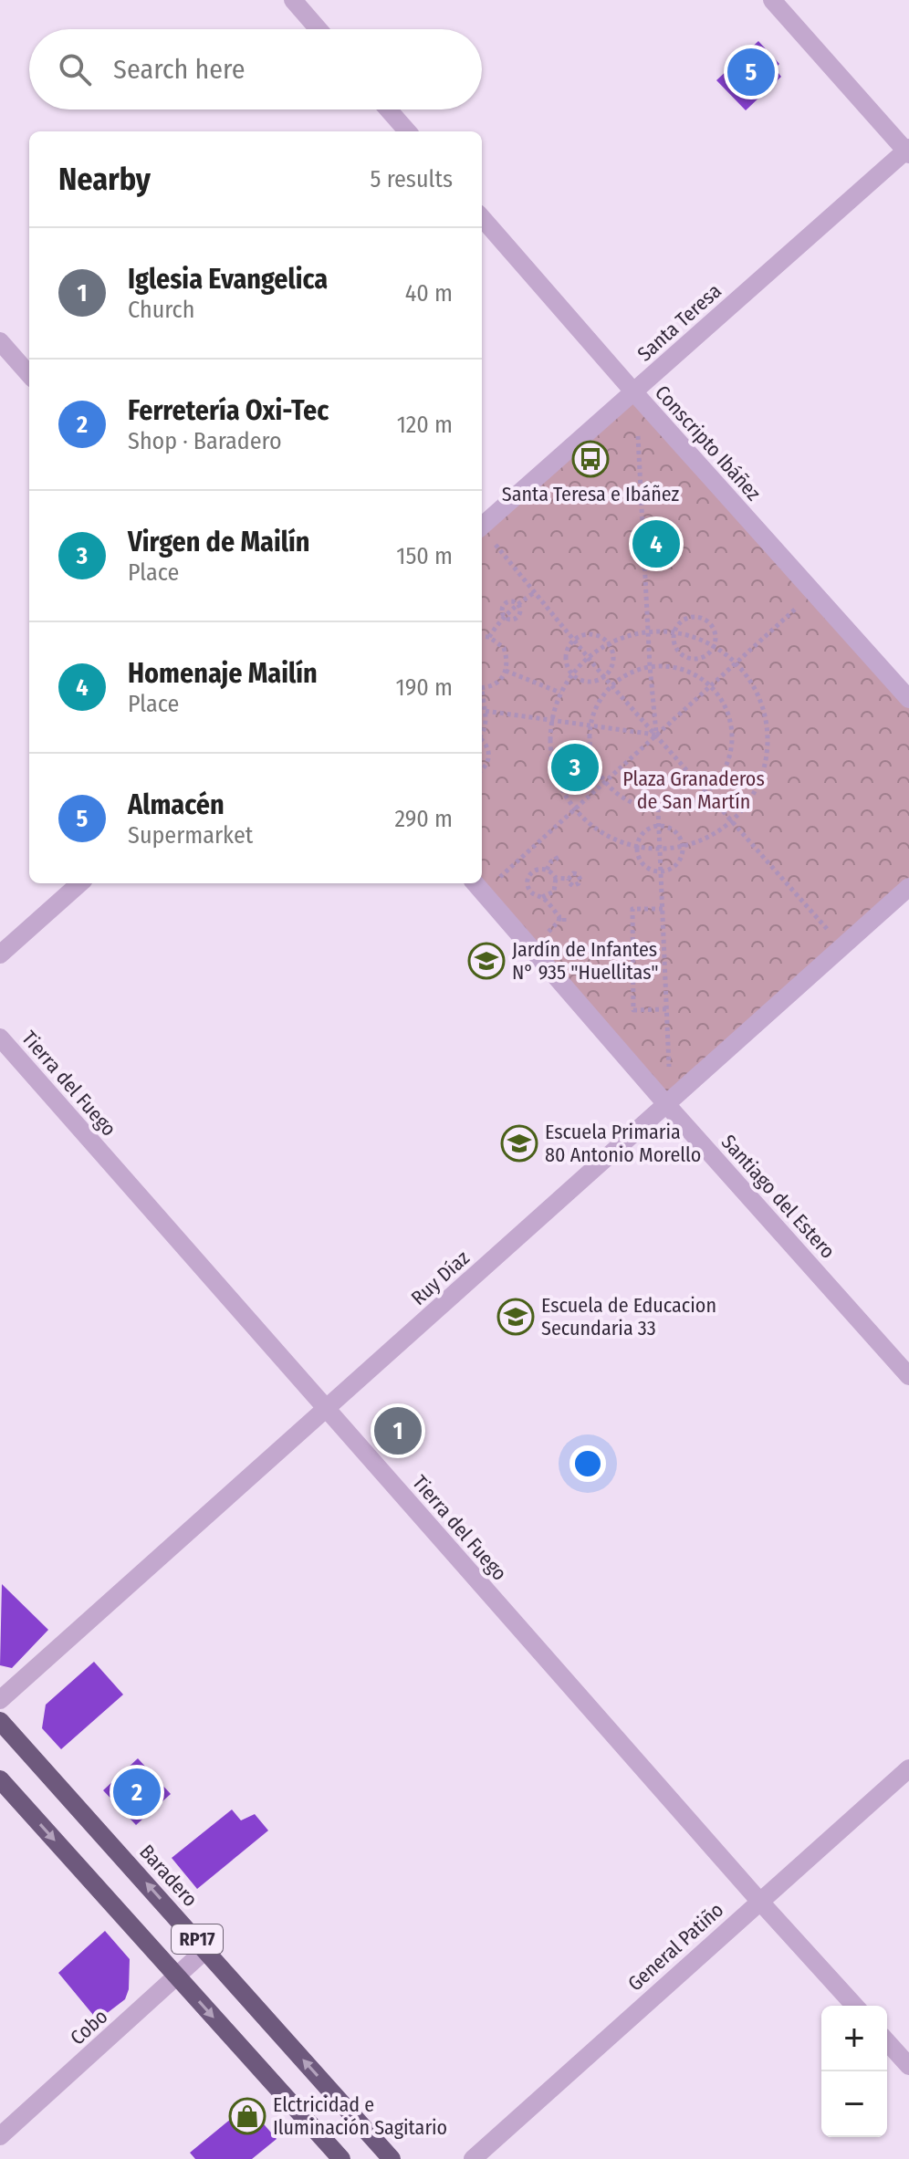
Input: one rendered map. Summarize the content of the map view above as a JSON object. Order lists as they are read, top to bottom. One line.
{"streets":{"main road":["Baradero","RP17"],"street":["Santa Teresa","Conscripto Ibáñez","Tierra del Fuego","Santiago del Estero","Ruy Díaz","General Patiño","Cobo"]},"crossings":[["Santa Teresa","Conscripto Ibáñez"],["Tierra del Fuego","Ruy Díaz"],["Tierra del Fuego","General Patiño"],["Santiago del Estero","Ruy Díaz"],["Baradero","Cobo"],["RP17","Cobo"]],"parks":["Plaza Granaderos de San Martín"],"places":{"bus stop":["Santa Teresa e Ibáñez"],"school or university":["Jardín de Infantes N° 935 \"Huellitas\"","Escuela Primaria 80 Antonio Morello","Escuela de Educacion Secundaria 33"],"shop":["Elctricidad e Iluminación Sagitario"]},"page":{"search":"Search here","pins":["5","4","3","1","2"],"heading":["Nearby","5 results"],"list":[{"mark":"1","name":"Iglesia Evangelica","note":"Church","value":"40 m"},{"mark":"2","name":"Ferretería Oxi-Tec","note":"Shop · Baradero","value":"120 m"},{"mark":"3","name":"Virgen de Mailín","note":"Place","value":"150 m"},{"mark":"4","name":"Homenaje Mailín","note":"Place","value":"190 m"},{"mark":"5","name":"Almacén","note":"Supermarket","value":"290 m"}],"map_buttons":["+","−"]}}
